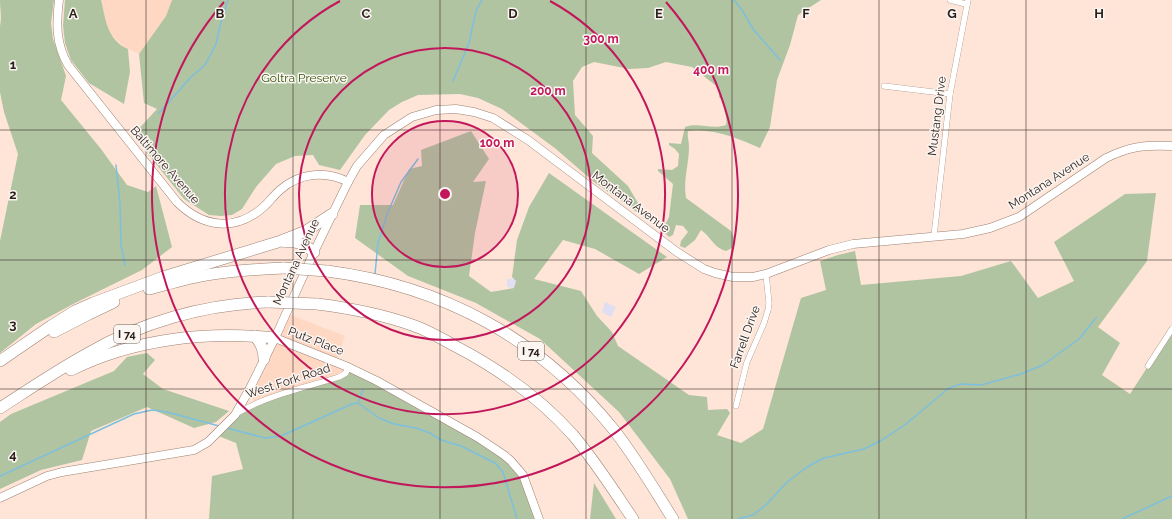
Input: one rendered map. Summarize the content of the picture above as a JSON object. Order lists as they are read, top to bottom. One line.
{"streets":{"highway":["I 74"],"street":["Mustang Drive","Baltimore Avenue","Montana Avenue","Farrell Drive","Putz Place","West Fork Road"]},"crossings":[["Mustang Drive","Montana Avenue"],["Baltimore Avenue","Montana Avenue"],["Montana Avenue","Farrell Drive"],["Montana Avenue","Putz Place"],["Montana Avenue","West Fork Road"],["Putz Place","West Fork Road"]],"parks":["Goltra Preserve"],"grid":{"columns":["A","B","C","D","E","F","G","H"],"rows":["1","2","3","4"]},"rings":["300 m","400 m","200 m","100 m"]}
